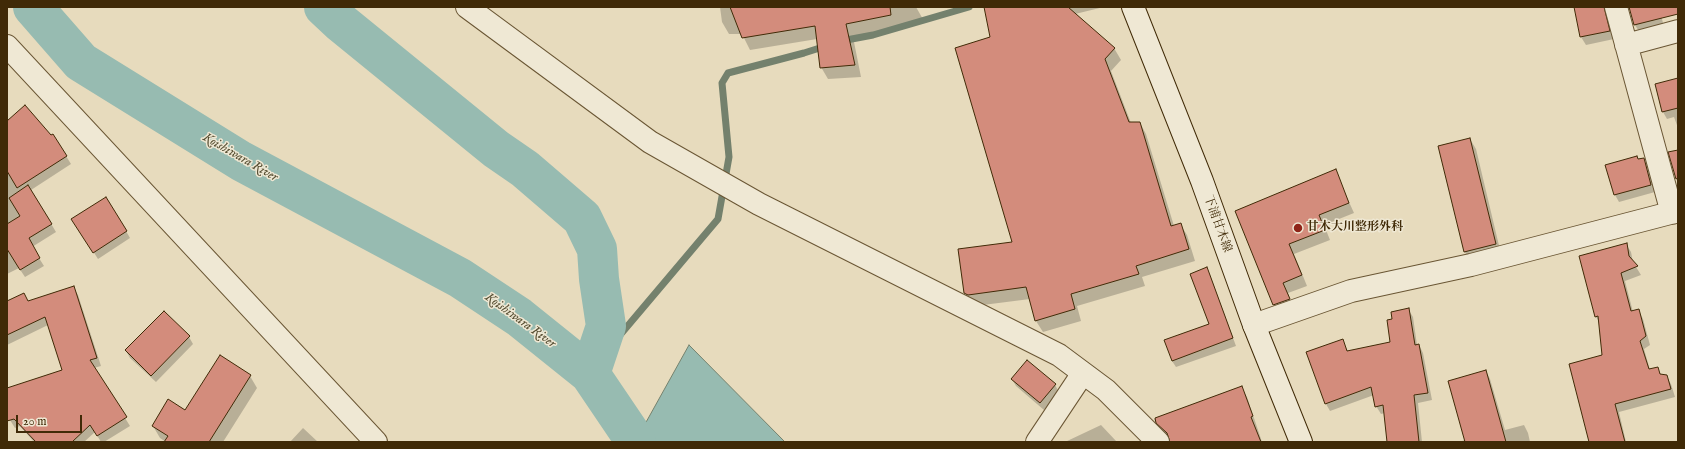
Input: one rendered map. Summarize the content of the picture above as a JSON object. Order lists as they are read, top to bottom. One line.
{"streets":{"street":["下浦甘木線"]},"water":["Koishiwara River"],"places":["甘木大川整形外科"],"scale_bar":"20 m"}
